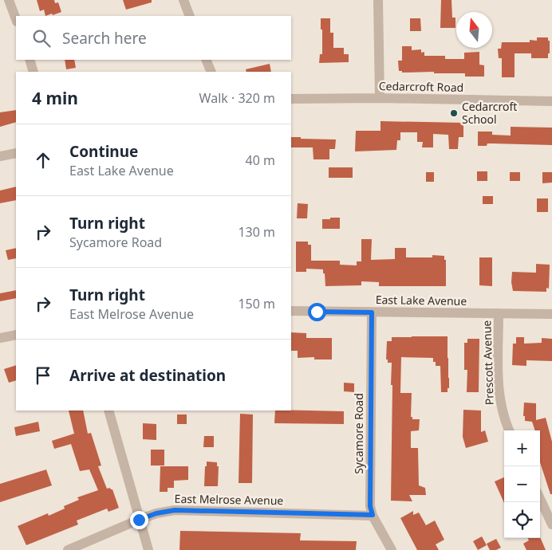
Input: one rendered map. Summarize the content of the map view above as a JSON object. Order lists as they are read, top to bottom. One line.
{"streets":{"street":["Cedarcroft Road","East Lake Avenue","Prescott Avenue","Sycamore Road","East Melrose Avenue"]},"crossings":[["East Lake Avenue","Prescott Avenue"],["East Lake Avenue","Sycamore Road"],["Sycamore Road","East Melrose Avenue"]],"places":["Cedarcroft School"],"north":"top","page":{"search":"Search here","heading":["4 min","Walk · 320 m"],"list":[["Continue","East Lake Avenue","40 m"],["Turn right","Sycamore Road","130 m"],["Turn right","East Melrose Avenue","150 m"],"Arrive at destination"],"map_buttons":["+","−"]}}
